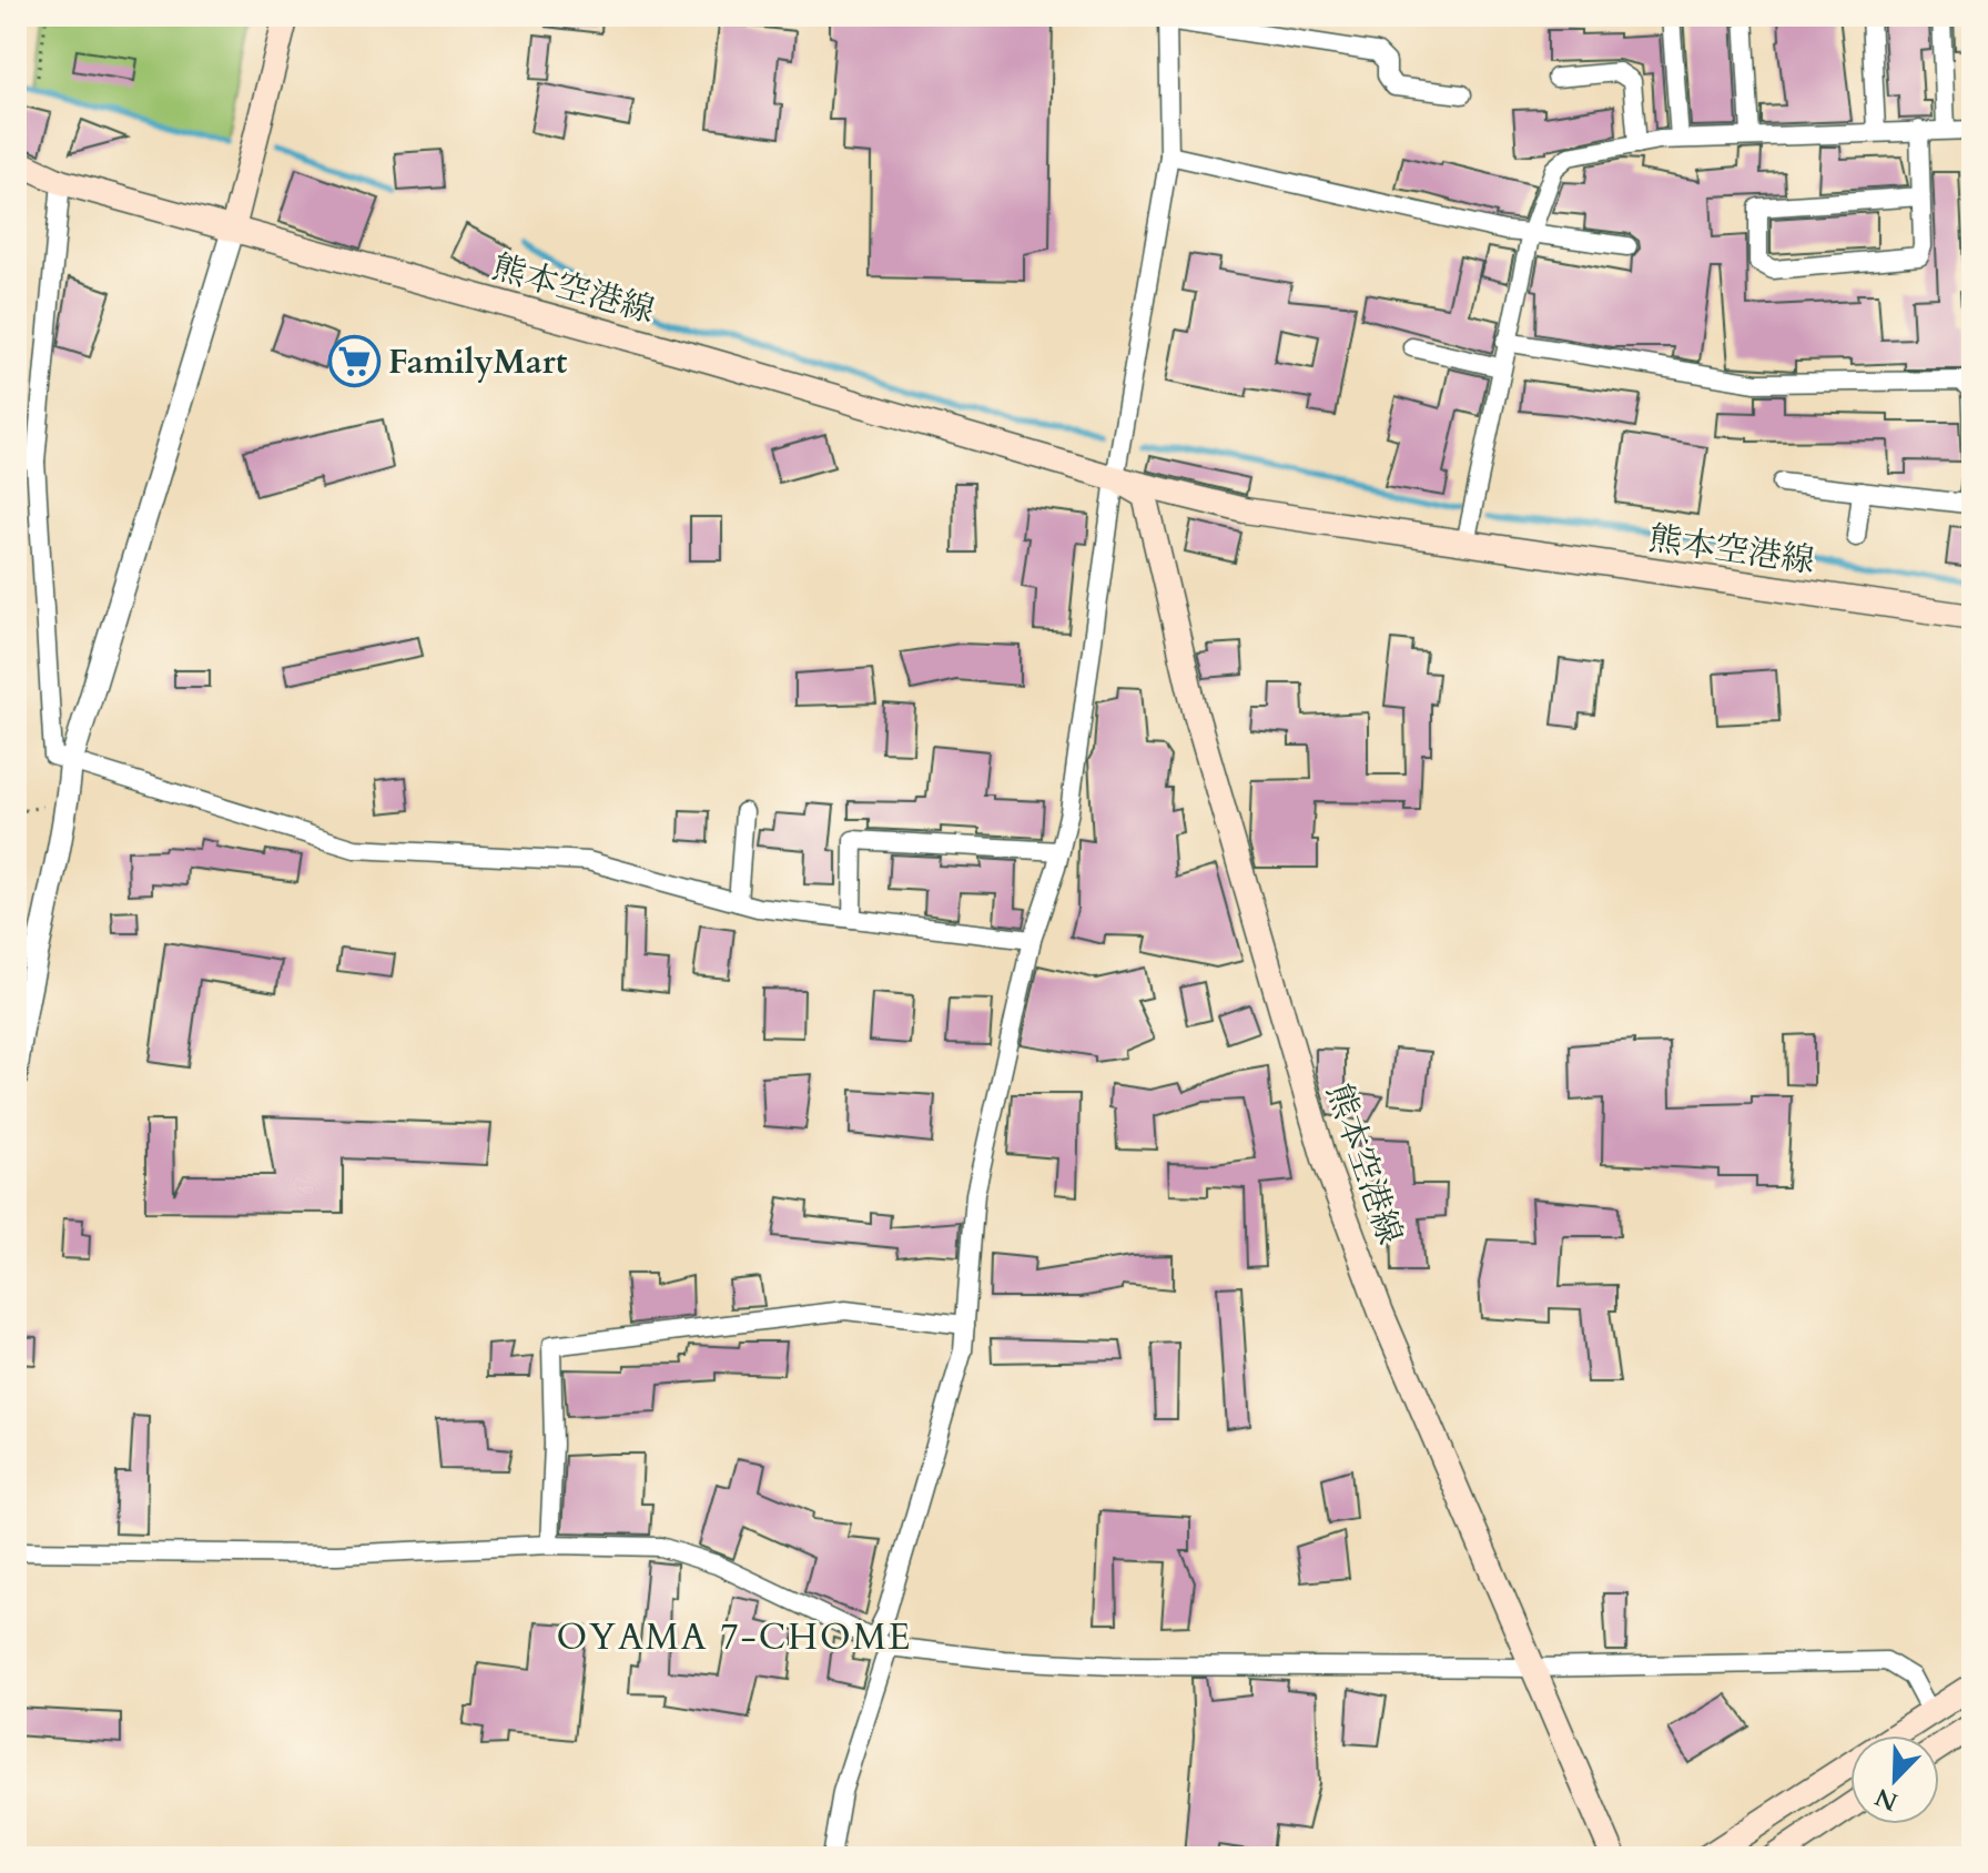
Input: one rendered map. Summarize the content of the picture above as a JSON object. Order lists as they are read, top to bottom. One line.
{"streets":{"main road":["熊本空港線"]},"districts":["OYAMA 7-CHOME"],"places":{"supermarket":["FamilyMart"]},"north":"bottom left"}
